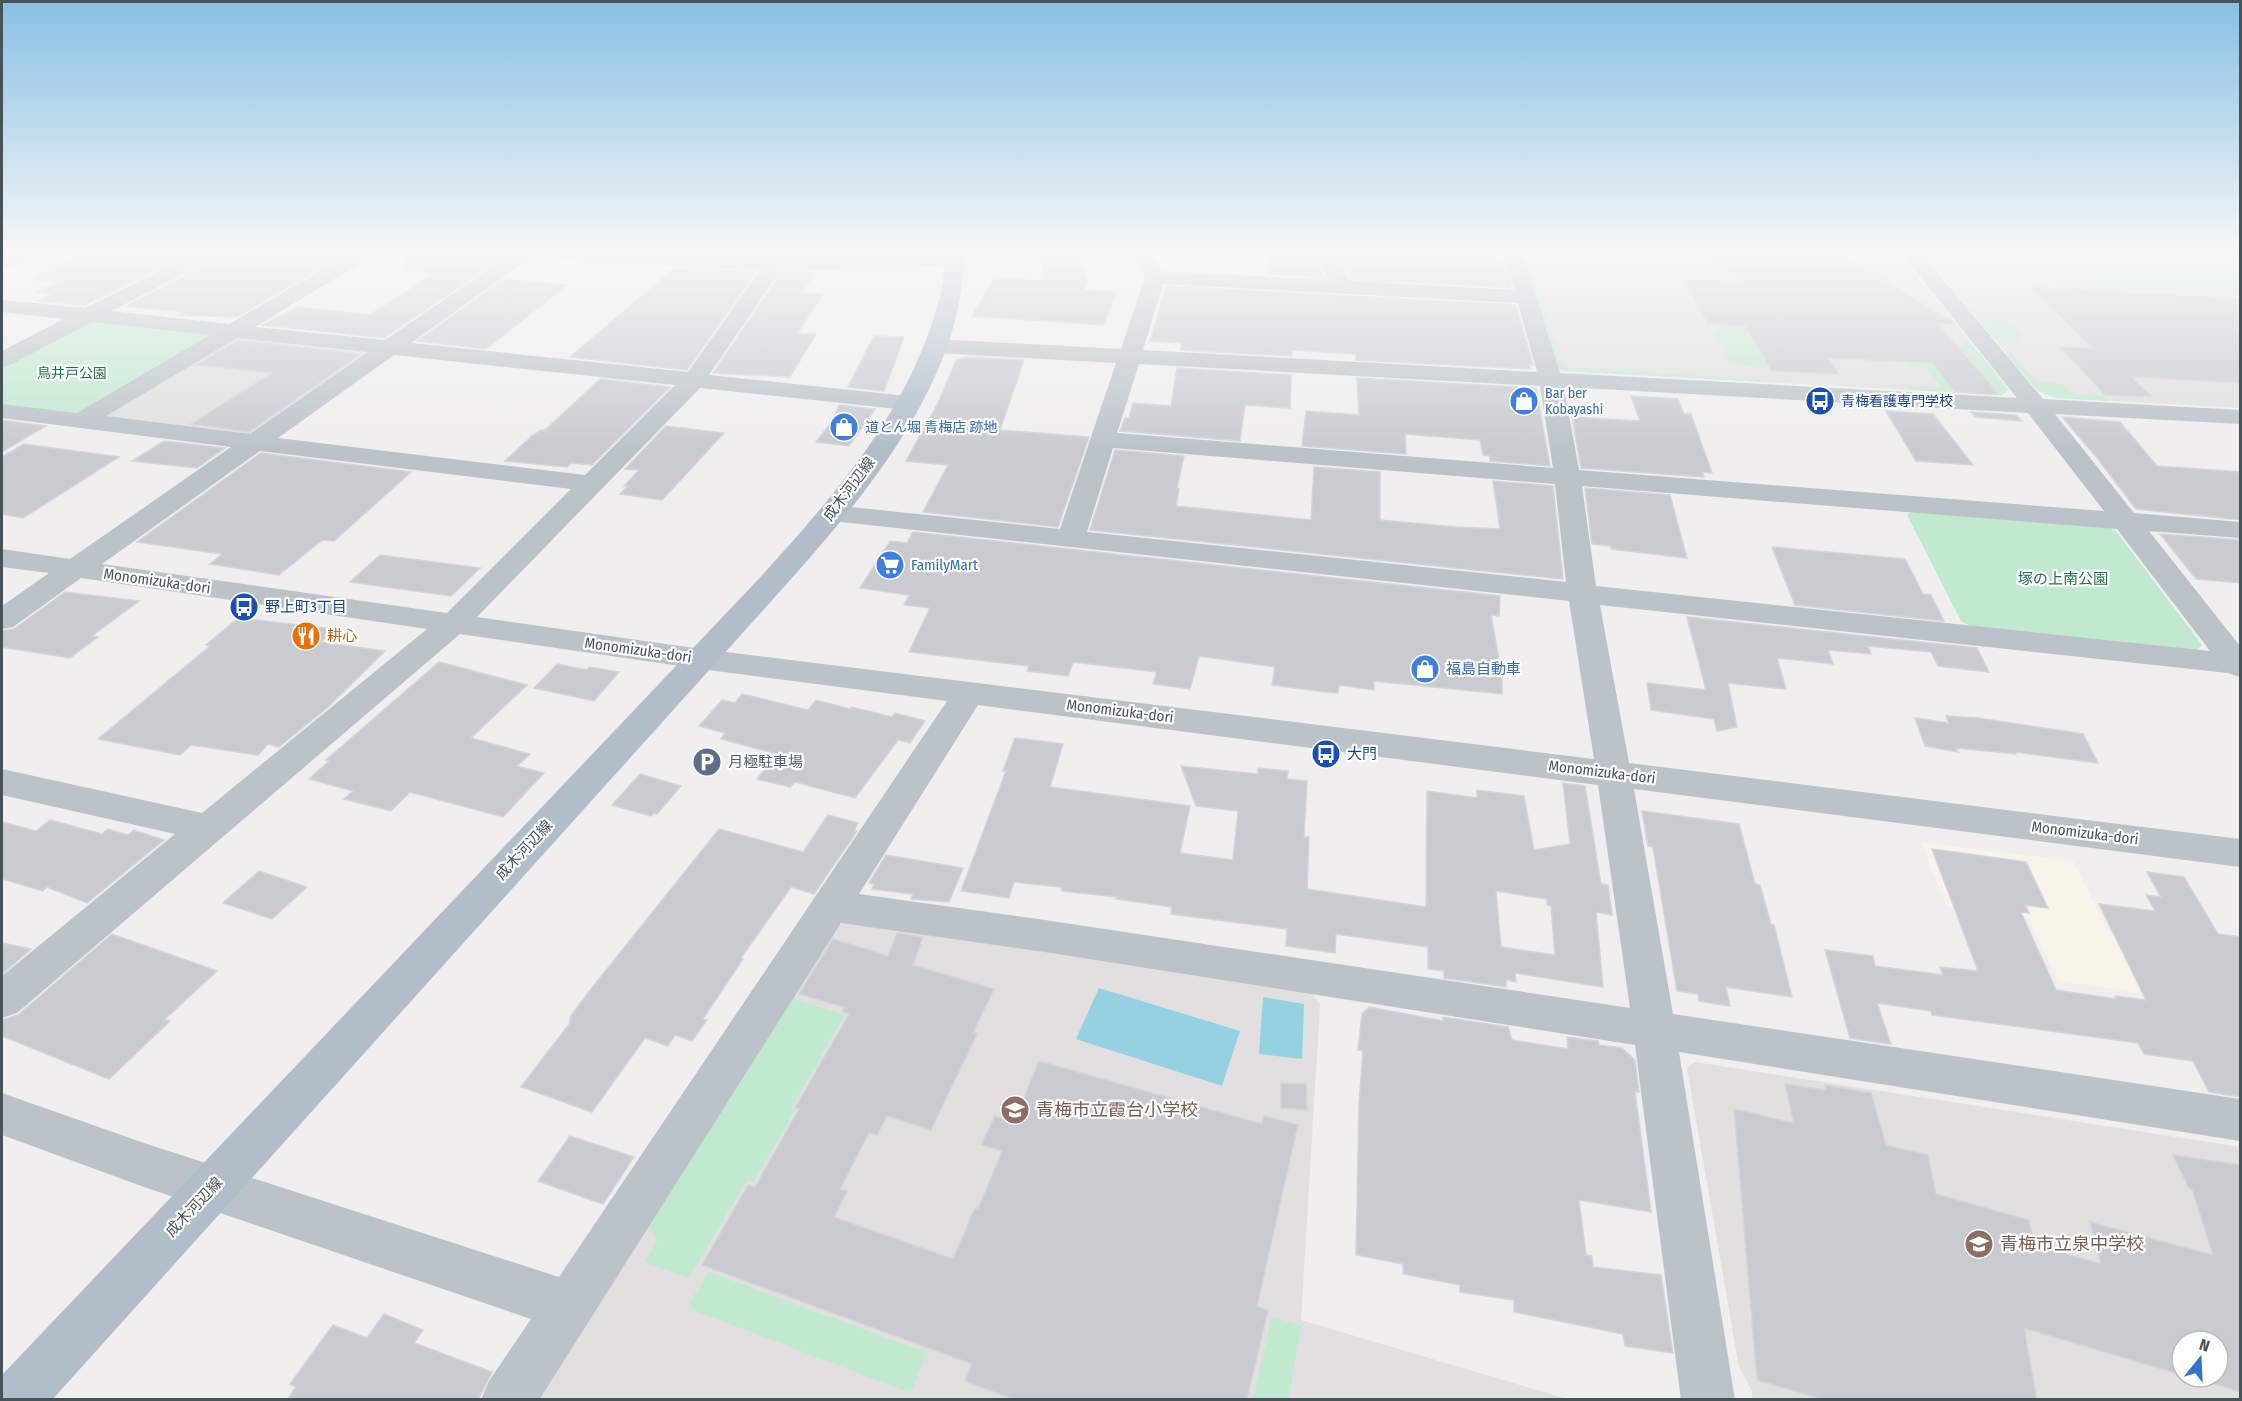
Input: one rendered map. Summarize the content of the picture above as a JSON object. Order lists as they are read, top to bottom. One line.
{"streets":{"main road":["成木河辺線"],"street":["Monomizuka-dori"]},"crossings":[["成木河辺線","Monomizuka-dori"]],"parks":["鳥井戸公園","塚の上南公園"],"places":{"shop":["Bar ber Kobayashi","道とん堀 青梅店 跡地","福島自動車"],"bus stop":["青梅看護専門学校","野上町3丁目","大門"],"supermarket":["FamilyMart"],"restaurant":["耕心"],"parking":["月極駐車場"],"school or university":["青梅市立霞台小学校","青梅市立泉中学校"]},"north":"top"}
